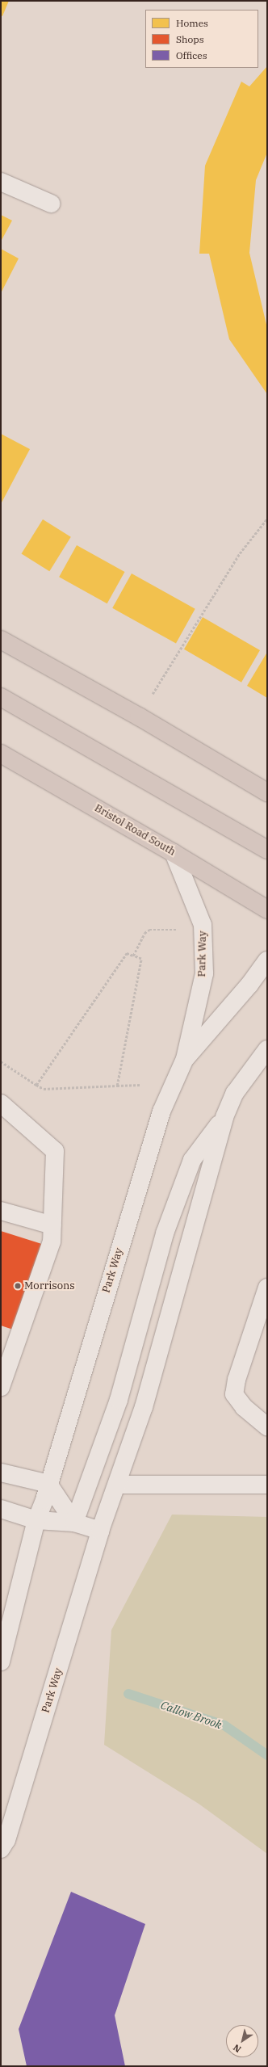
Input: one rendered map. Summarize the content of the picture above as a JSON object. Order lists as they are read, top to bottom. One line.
{"streets":{"highway":["Bristol Road South"],"street":["Park Way"]},"crossings":[["Bristol Road South","Park Way"]],"water":["Callow Brook"],"places":["Morrisons"],"legend":["Homes","Shops","Offices"],"north":"bottom left"}
